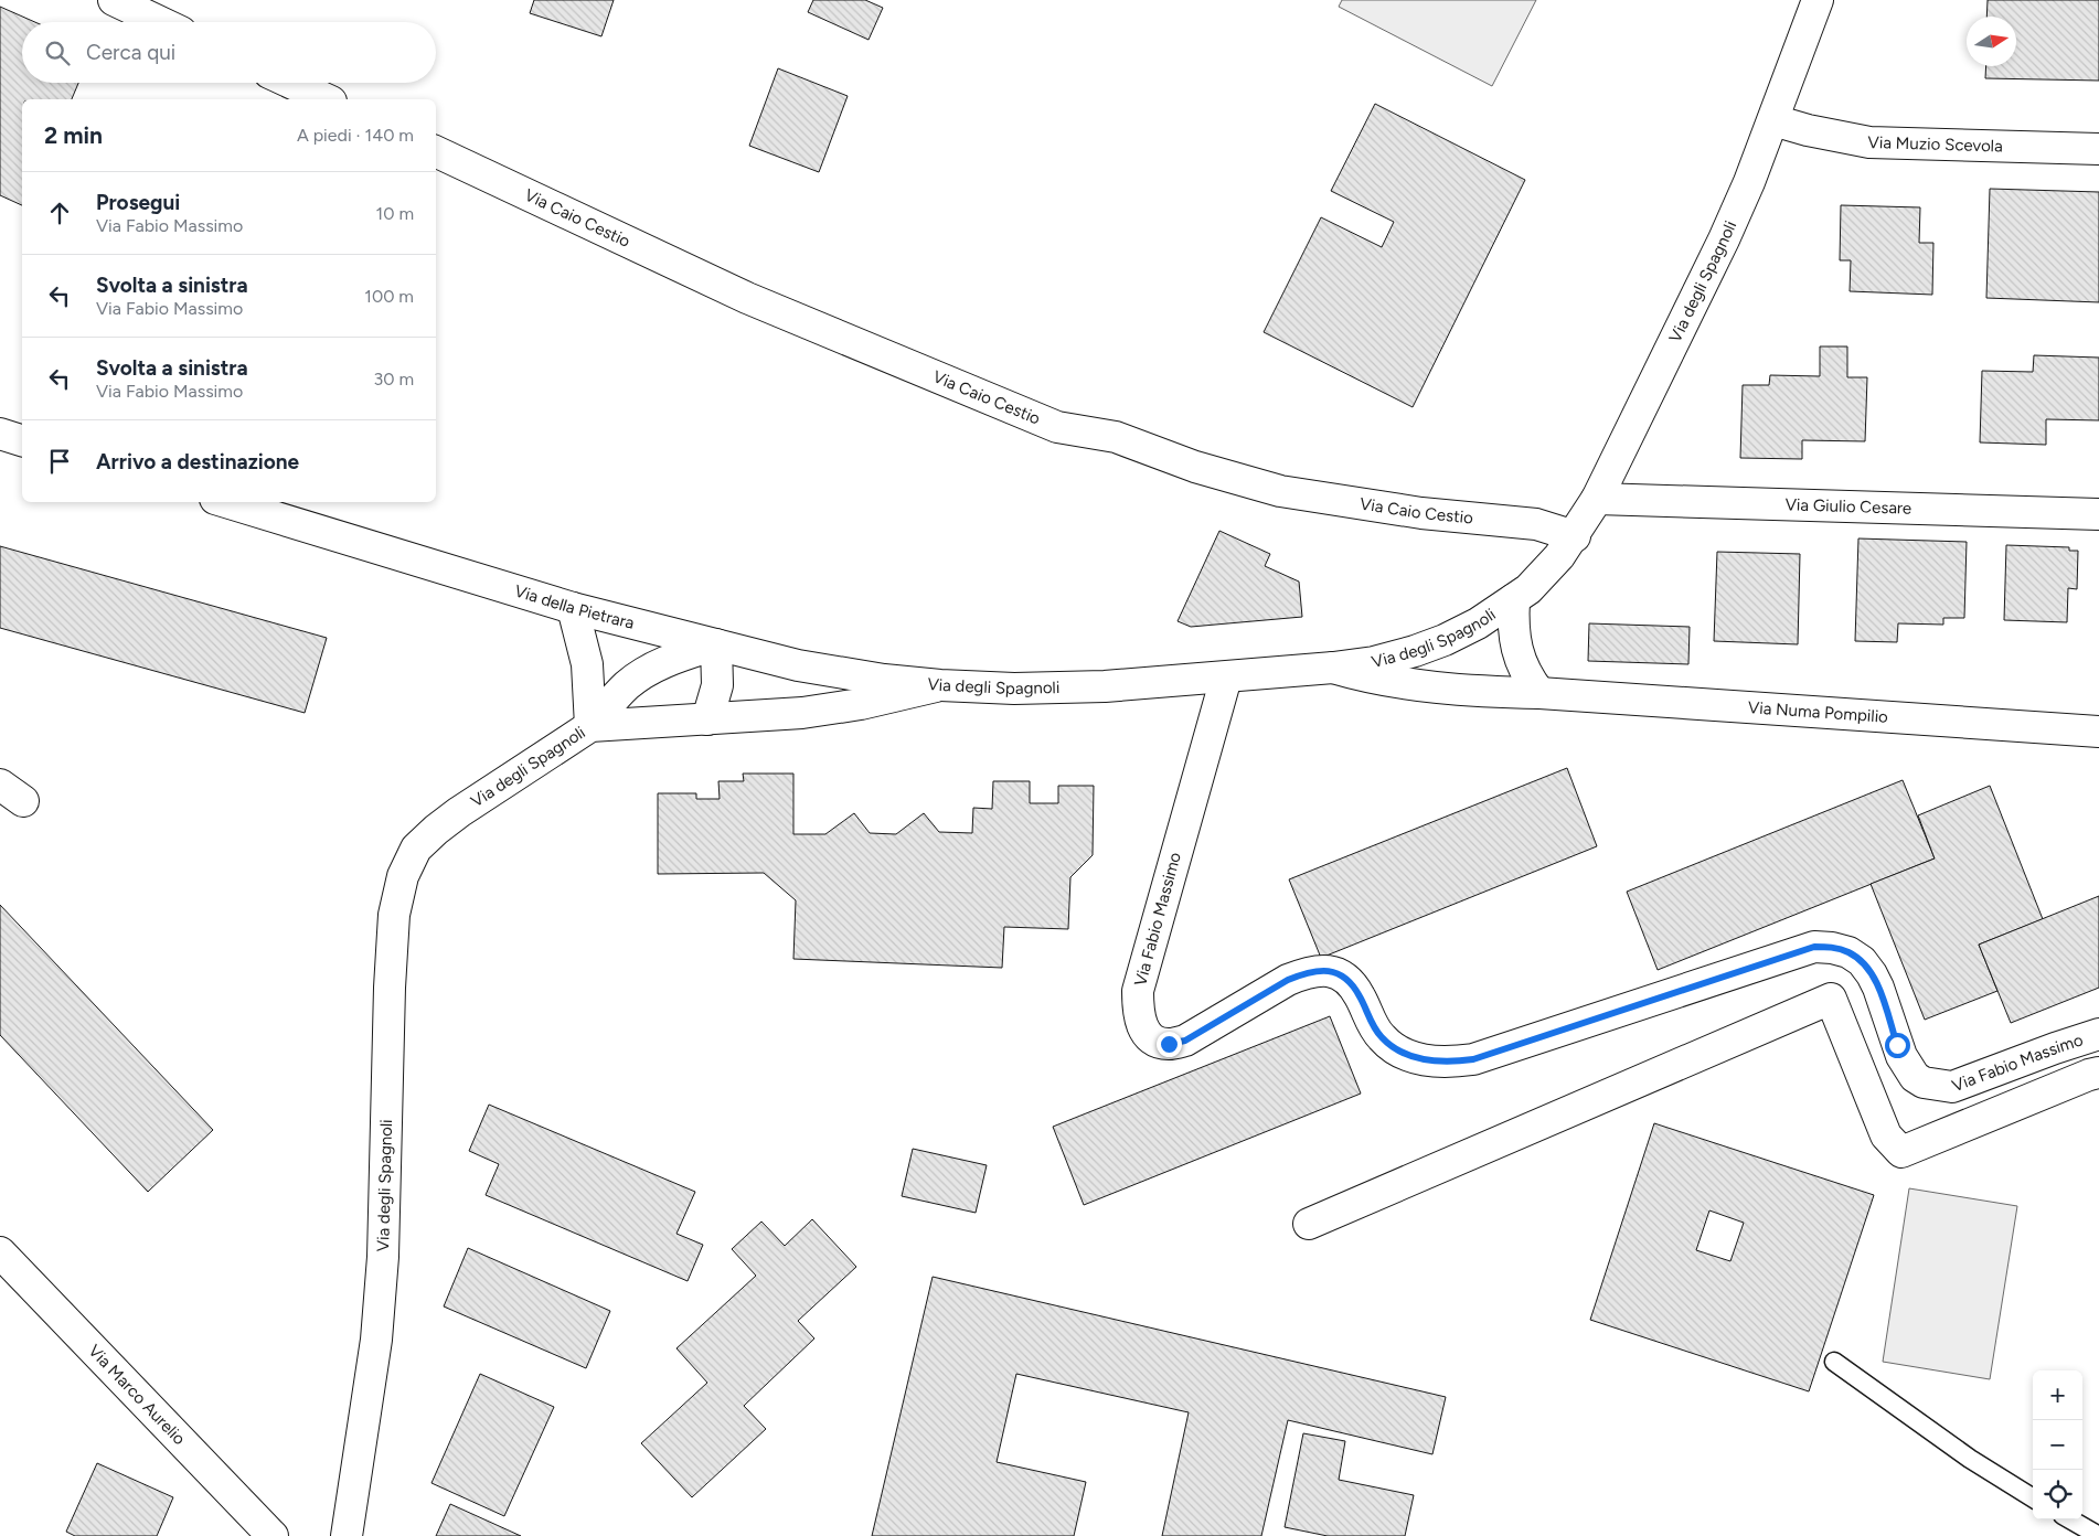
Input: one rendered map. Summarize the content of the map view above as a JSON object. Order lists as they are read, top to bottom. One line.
{"streets":{"street":["Via Muzio Scevola","Via Caio Cestio","Via degli Spagnoli","Via Giulio Cesare","Via della Pietrara","Via Numa Pompilio","Via Fabio Massimo","Via Marco Aurelio"]},"crossings":[["Via Muzio Scevola","Via degli Spagnoli"],["Via Caio Cestio","Via degli Spagnoli"],["Via degli Spagnoli","Via Giulio Cesare"],["Via degli Spagnoli","Via della Pietrara"],["Via degli Spagnoli","Via Numa Pompilio"],["Via degli Spagnoli","Via Fabio Massimo"]],"north":"right","page":{"search":"Cerca qui","heading":["2 min","A piedi · 140 m"],"list":[["Prosegui","Via Fabio Massimo","10 m"],["Svolta a sinistra","Via Fabio Massimo","100 m"],["Svolta a sinistra","Via Fabio Massimo","30 m"],"Arrivo a destinazione"],"map_buttons":["+","−"]}}
